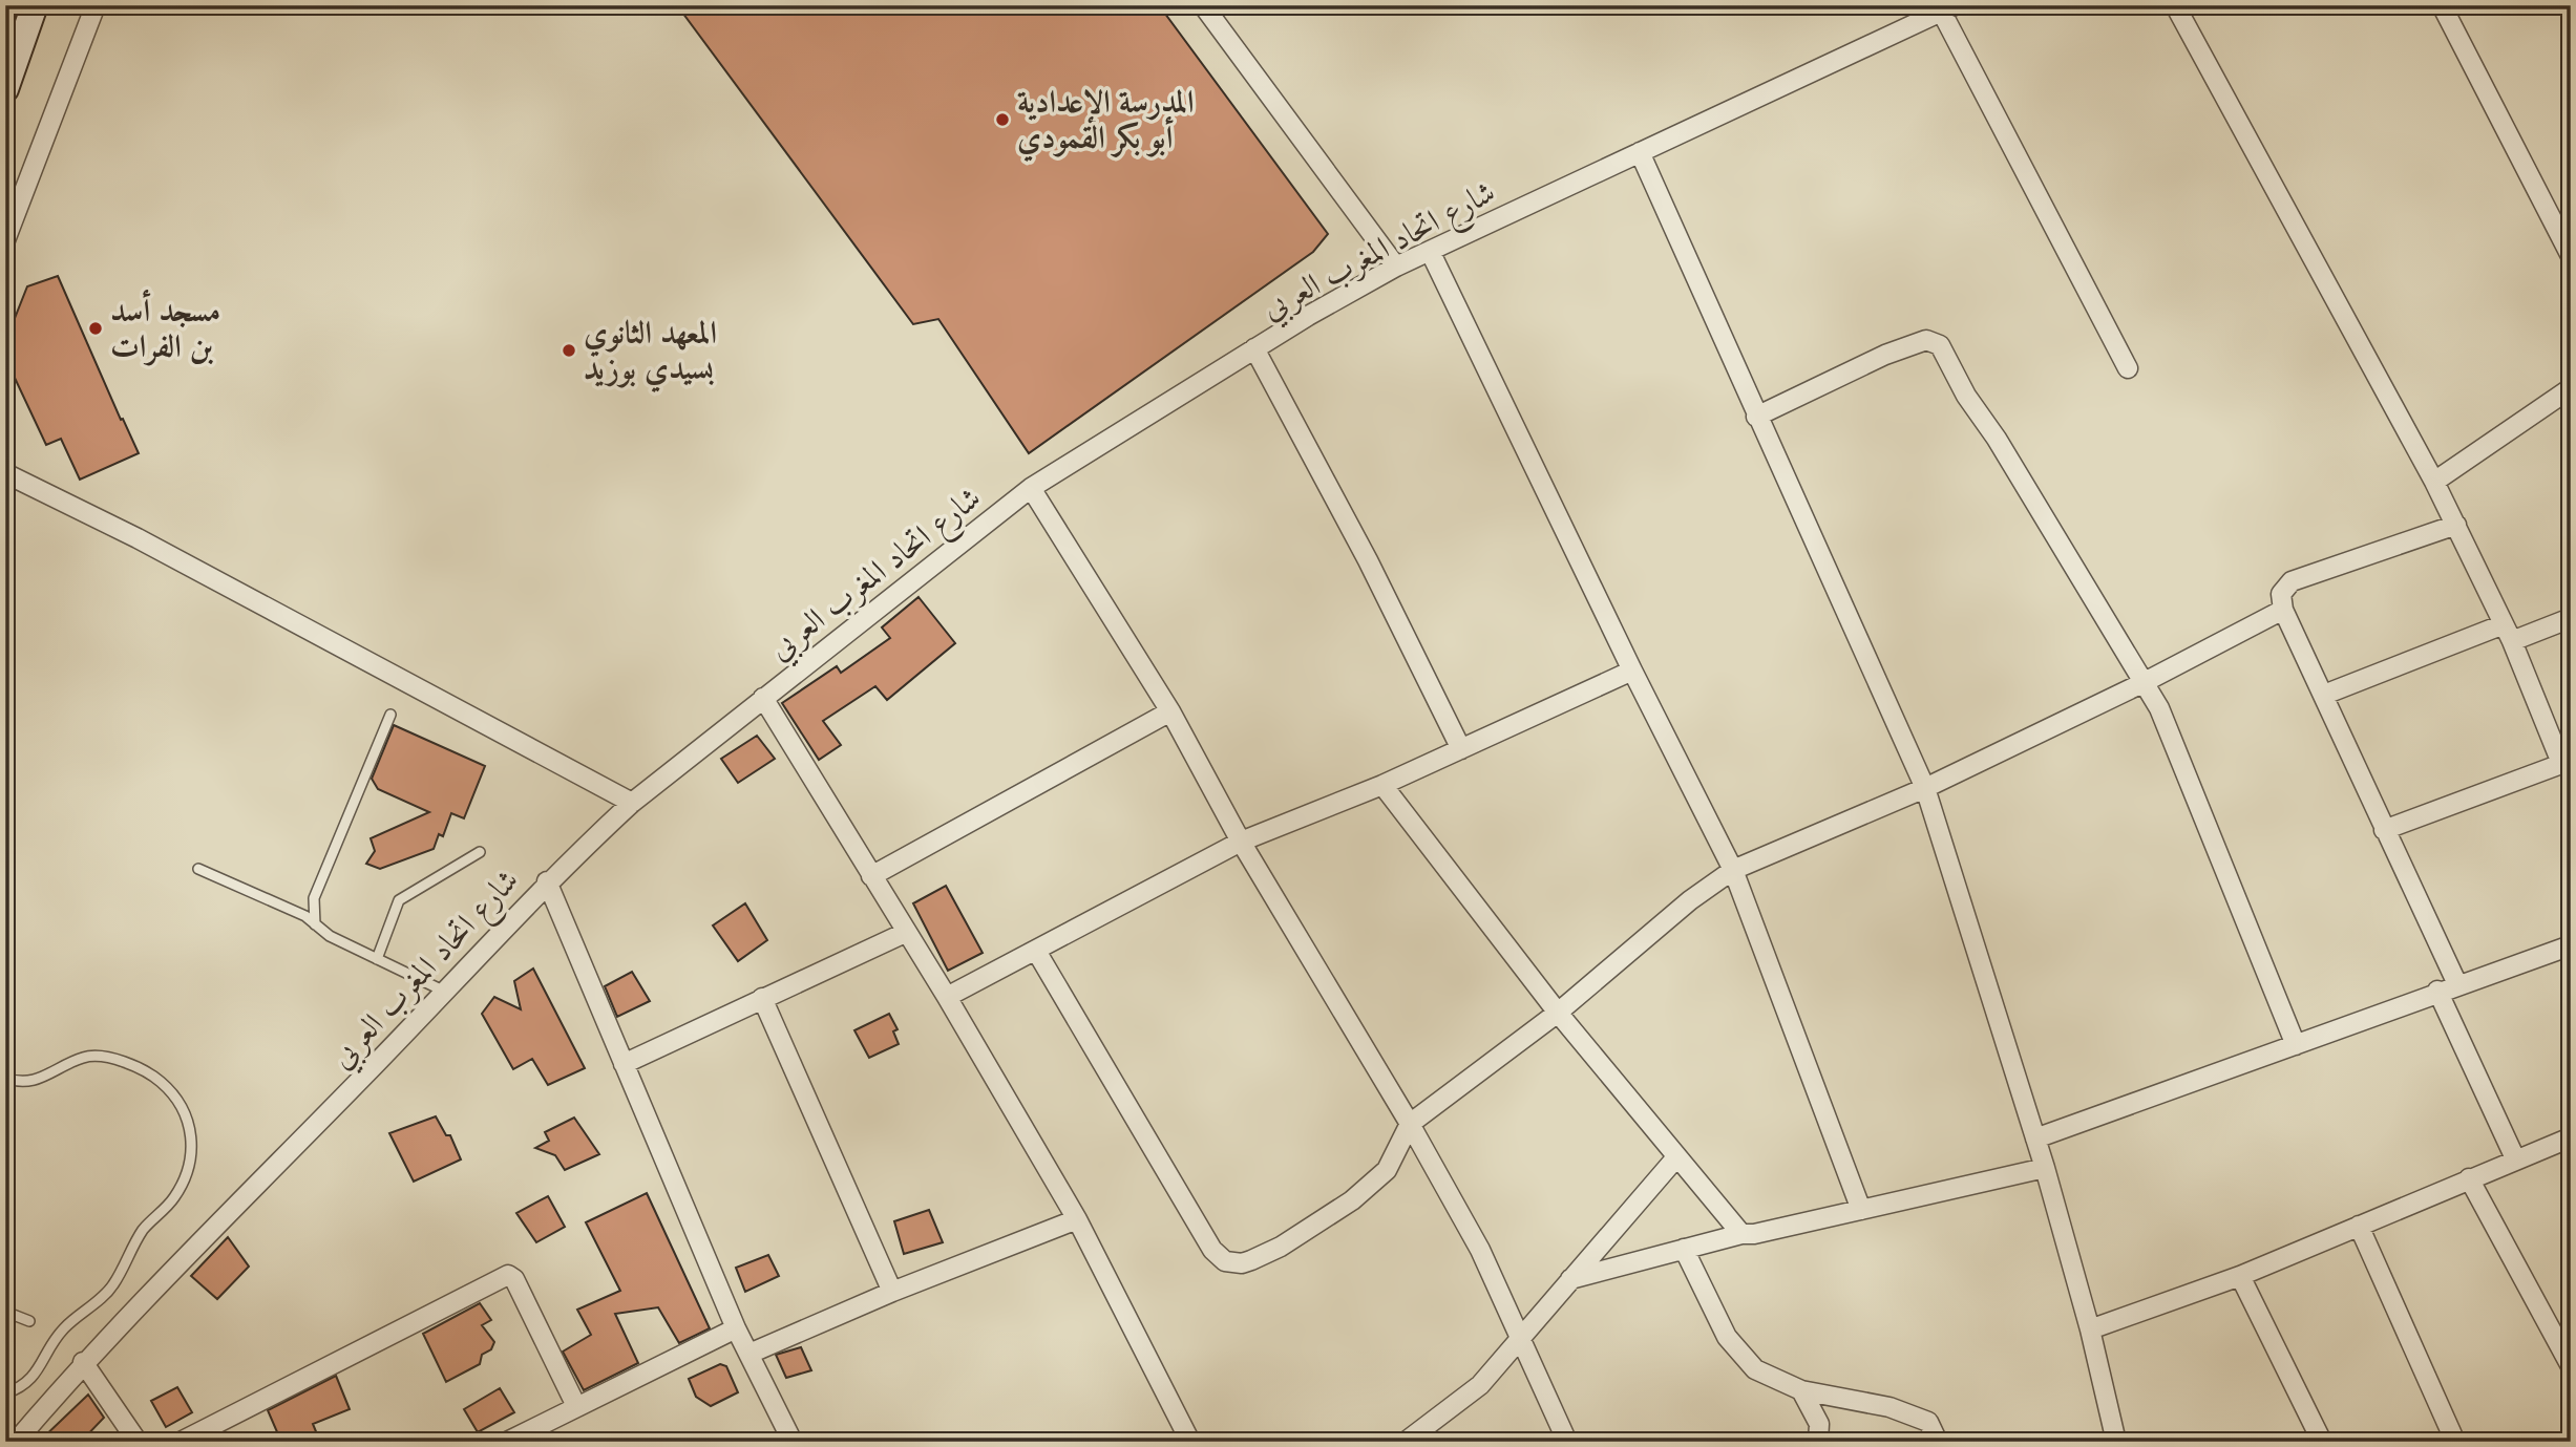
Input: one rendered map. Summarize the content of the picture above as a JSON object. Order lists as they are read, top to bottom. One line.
{"streets":{"street":["شارع اتحاد المغرب العربي"]},"places":["المدرسة الإعدادية أبو بكر القمودي","مسجد أسد بن الفرات","المعهد الثانوي بسيدي بوزيد"]}
